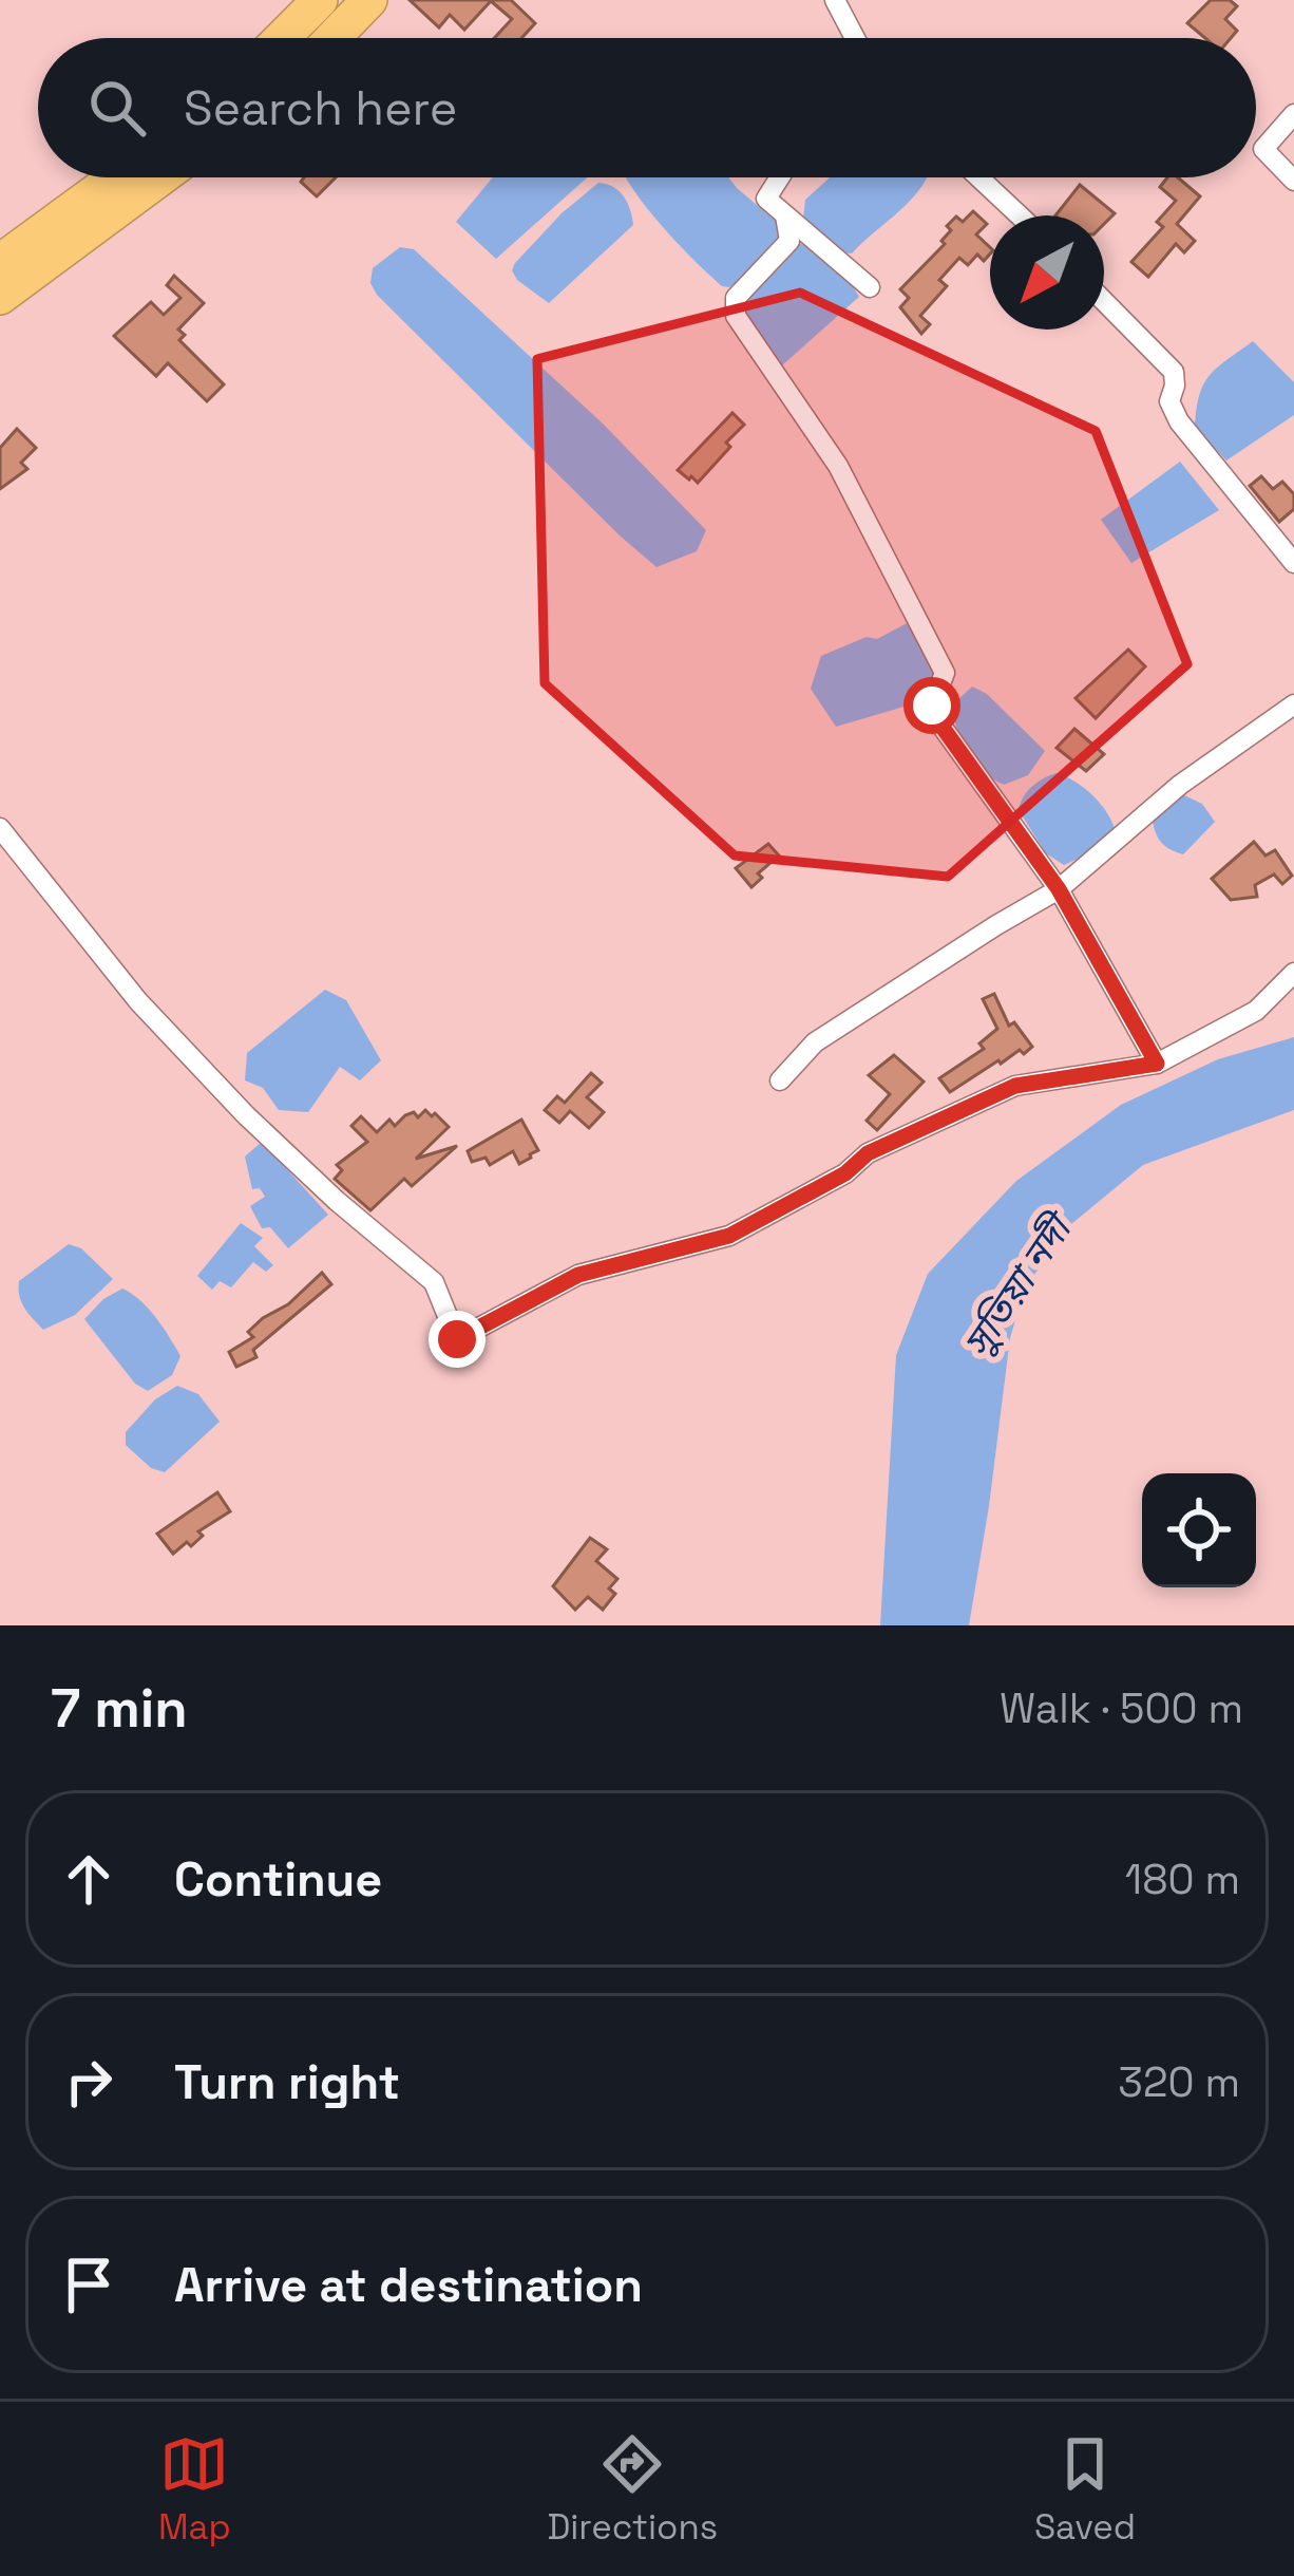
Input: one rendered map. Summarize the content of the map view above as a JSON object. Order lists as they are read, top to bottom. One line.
{"water":["সুতিয়া নদী"],"north":"bottom left","page":{"search":"Search here","heading":["7 min","Walk · 500 m"],"list":[["Continue","180 m"],["Turn right","320 m"],"Arrive at destination"],"nav":["Map","Directions","Saved"]}}
